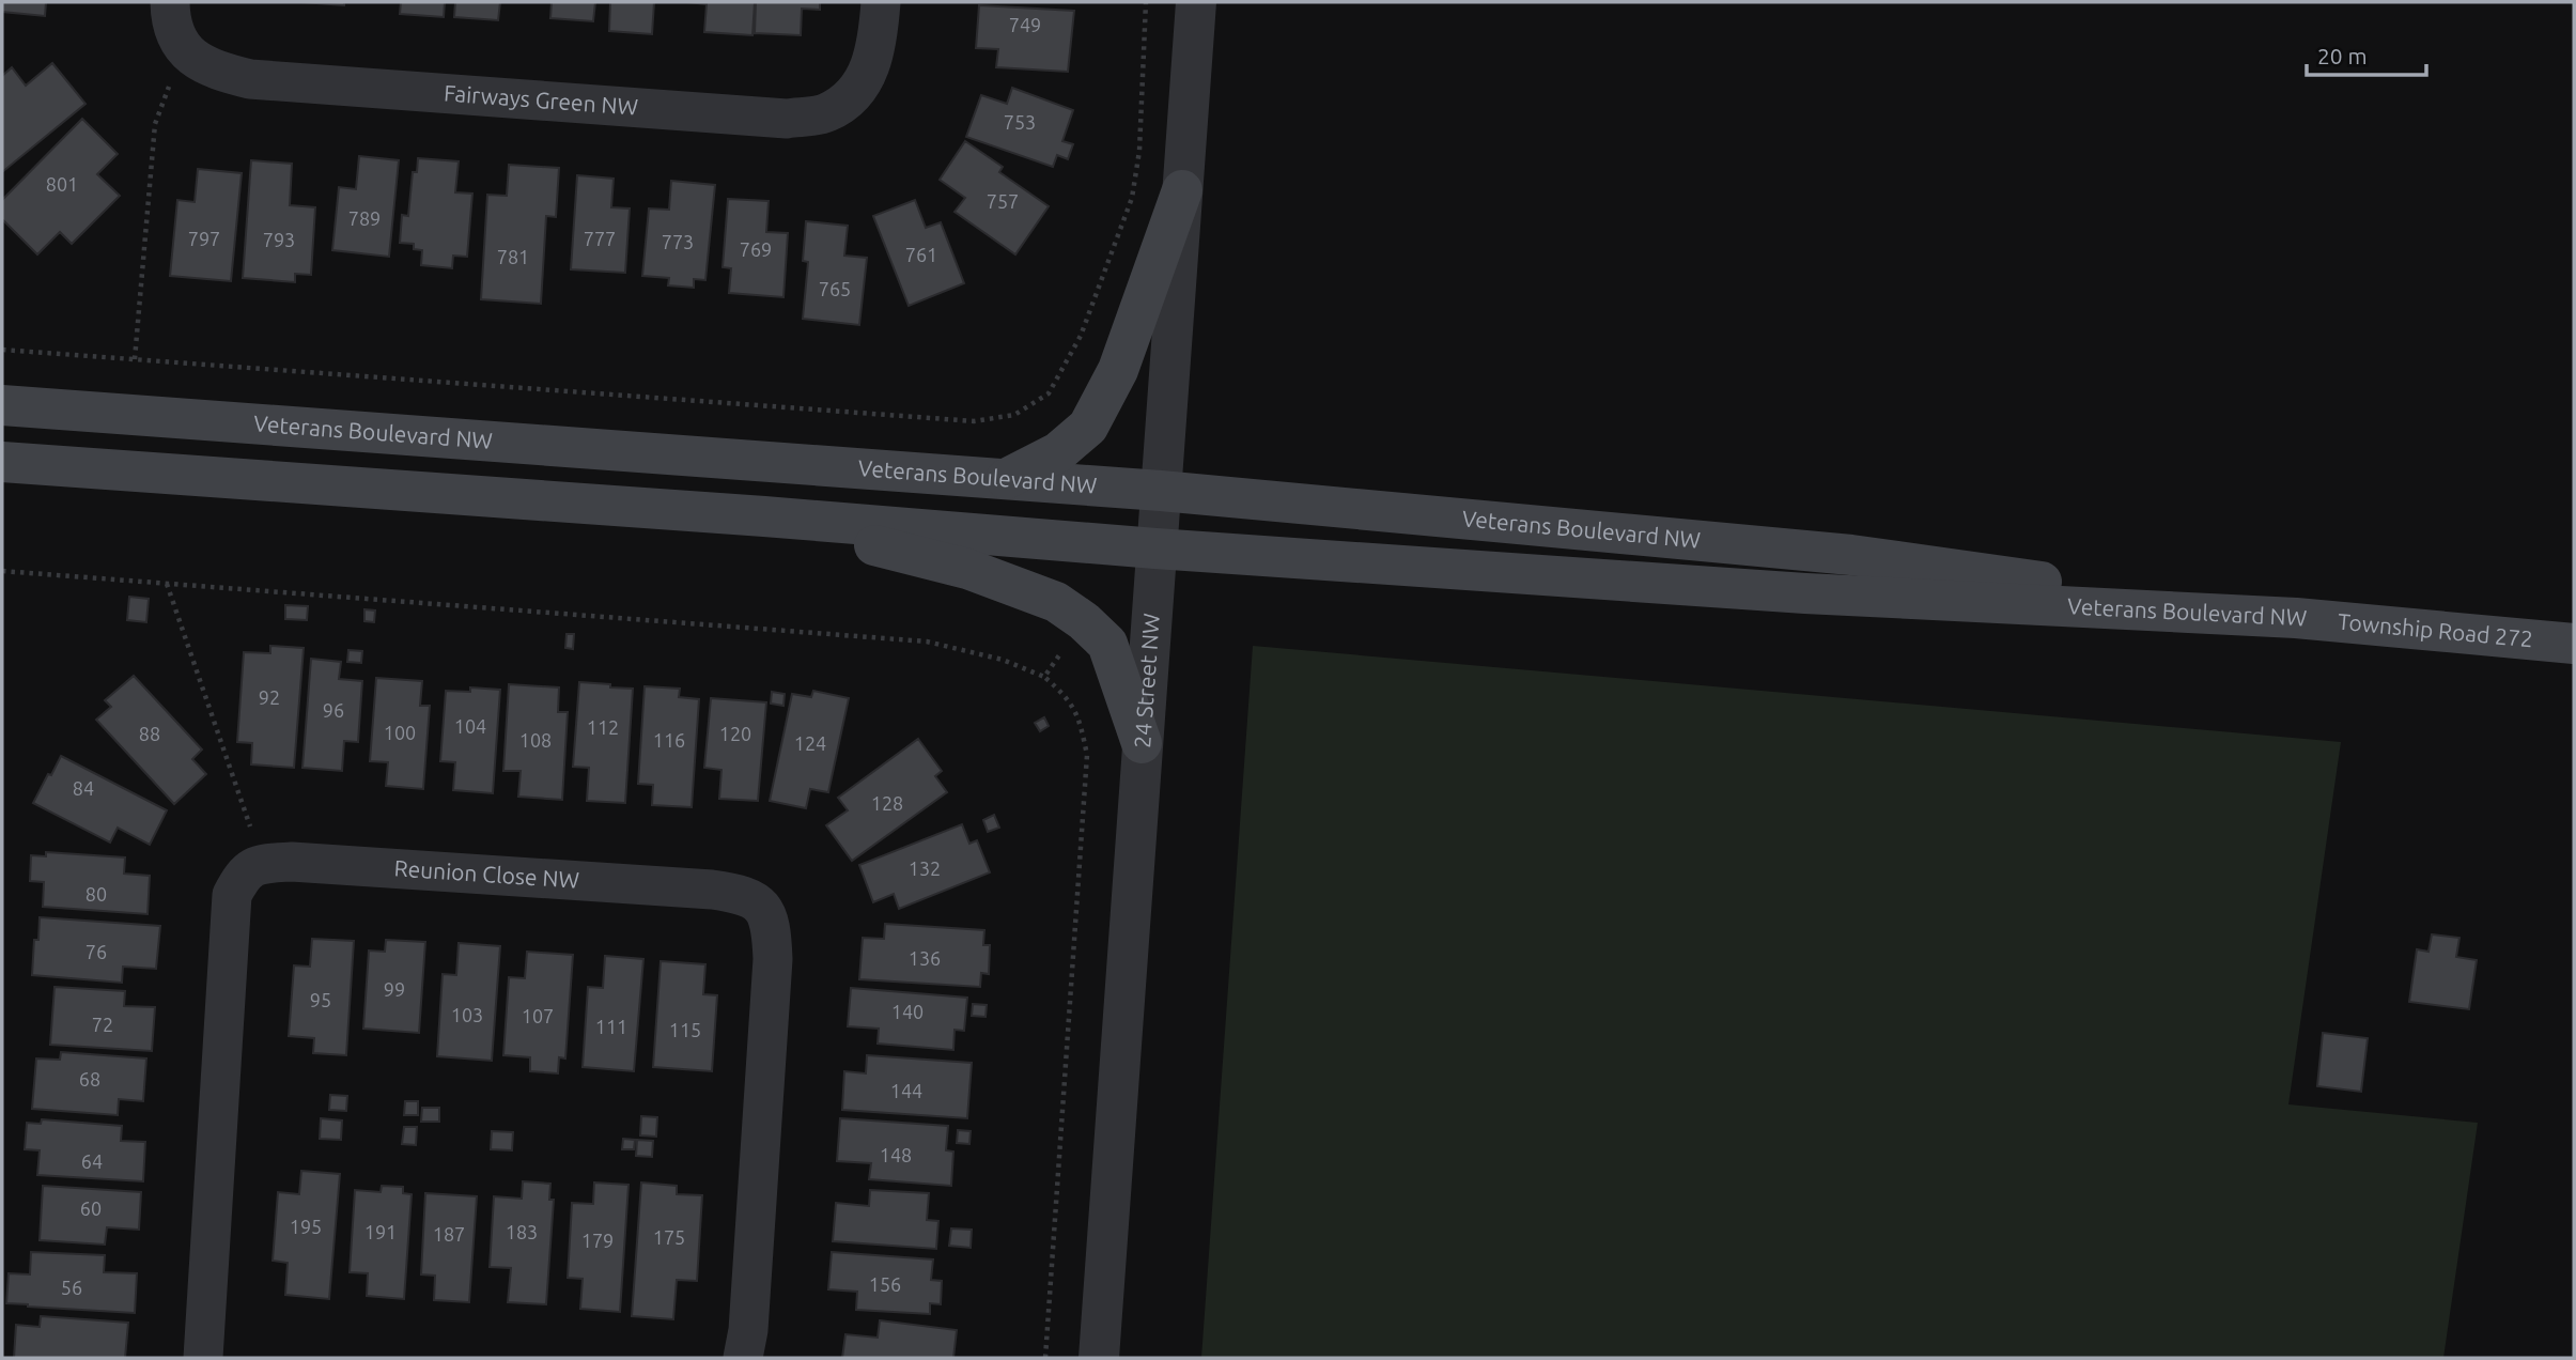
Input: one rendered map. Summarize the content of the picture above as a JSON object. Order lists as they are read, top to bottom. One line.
{"streets":{"main road":["Veterans Boulevard NW","Township Road 272"],"street":["Fairways Green NW","24 Street NW","Reunion Close NW"]},"crossings":[["Veterans Boulevard NW","Township Road 272"],["Veterans Boulevard NW","24 Street NW"]],"house_numbers":["749","753","801","757","789","797","777","793","773","769","761","781","765","92","96","104","112","100","88","120","108","116","124","84","128","132","80","76","136","99","95","140","103","107","72","111","115","68","144","148","64","60","195","191","183","187","175","179","156","56"],"scale_bar":"20 m"}
